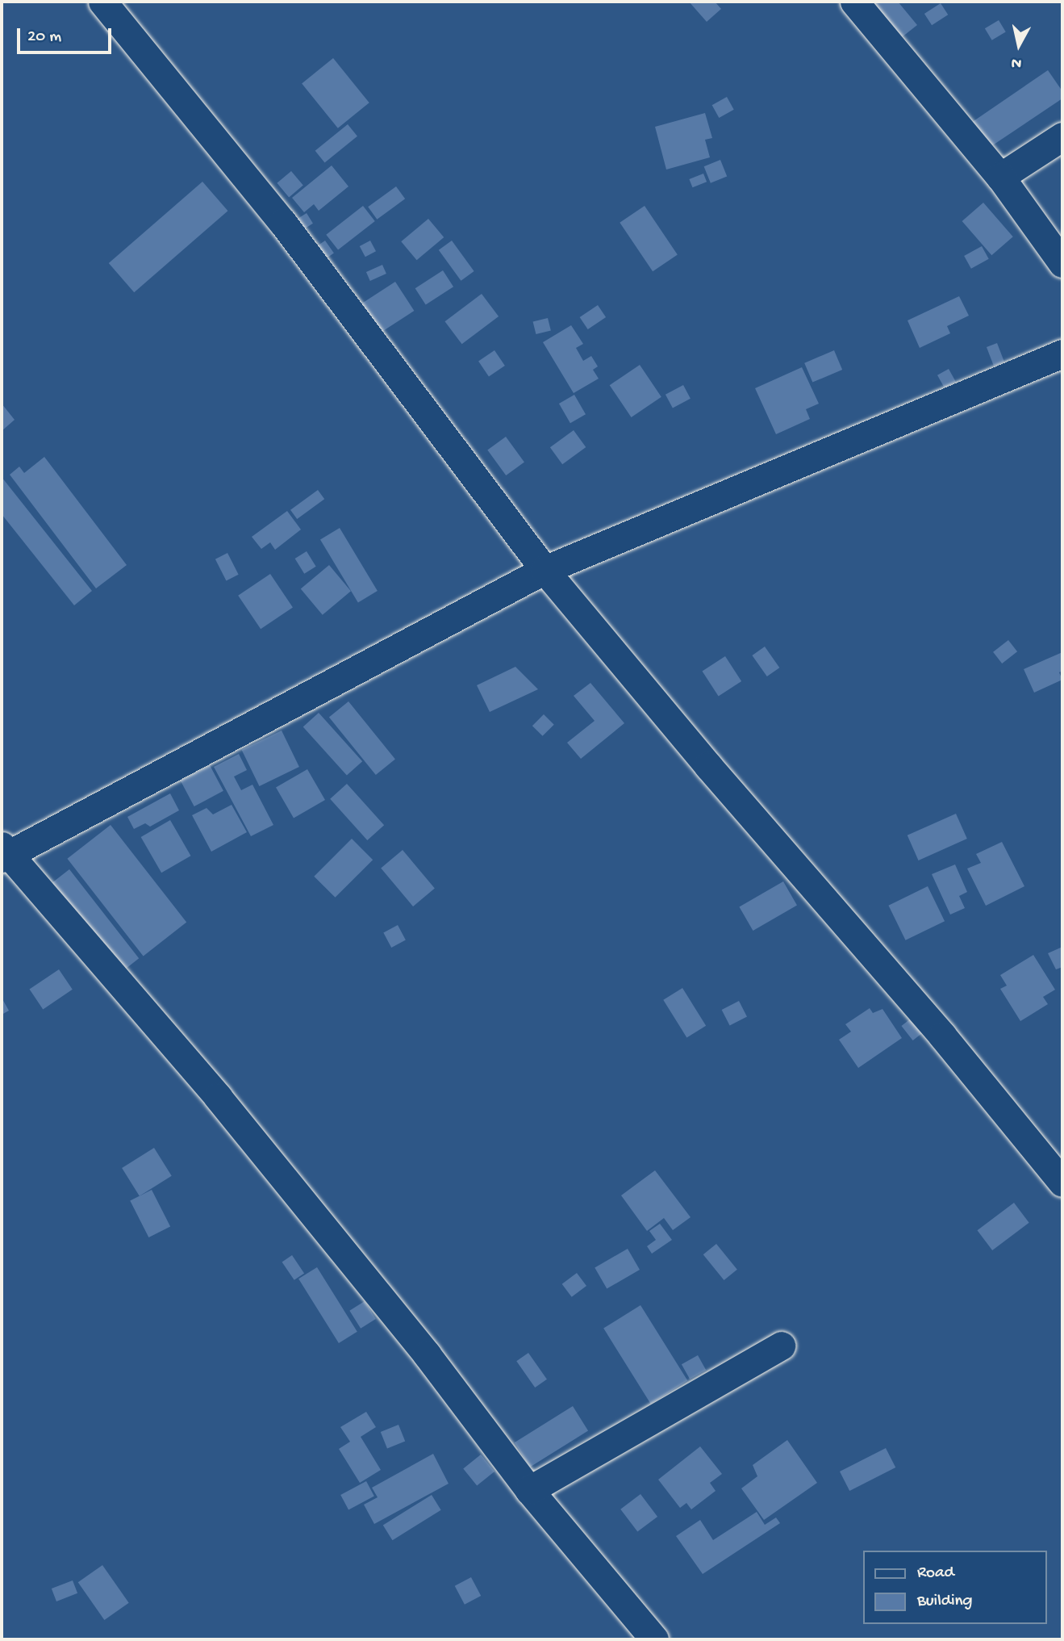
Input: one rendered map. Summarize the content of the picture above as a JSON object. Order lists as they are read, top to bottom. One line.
{"legend":["Road","Building"],"scale_bar":"20 m","north":"bottom"}
